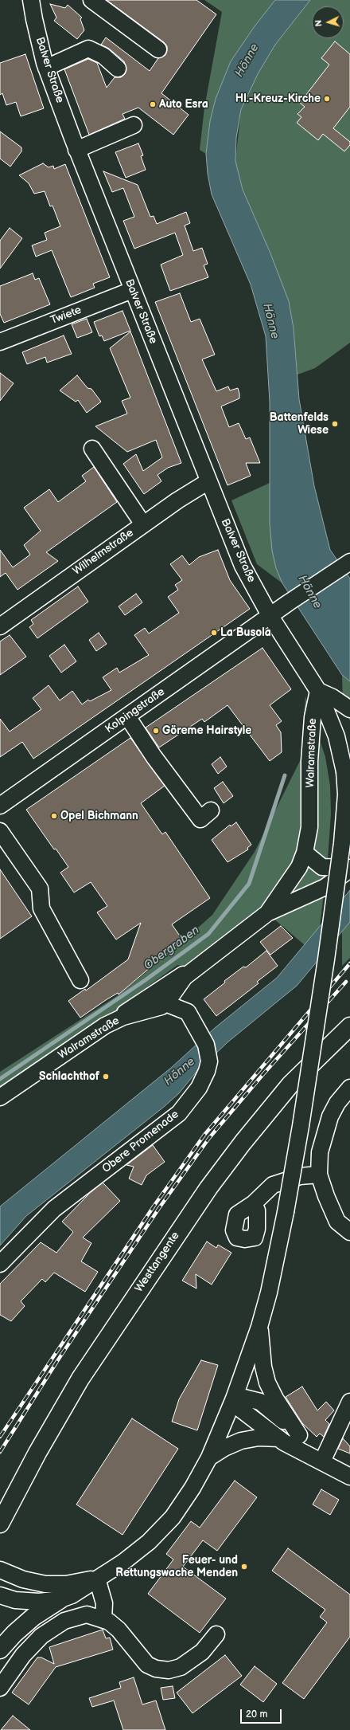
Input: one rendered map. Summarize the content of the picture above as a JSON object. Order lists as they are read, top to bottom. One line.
{"streets":{"main road":["Westtangente"],"street":["Balver Straße","Twiete","Wilhelmstraße","Kolpingstraße","Walramstraße","Obere Promenade"]},"crossings":[["Balver Straße","Twiete"],["Balver Straße","Wilhelmstraße"],["Balver Straße","Kolpingstraße"],["Balver Straße","Walramstraße"],["Walramstraße","Obere Promenade"]],"water":["Hönne","Obergraben"],"places":["Hl.-Kreuz-Kirche","Auto Esra","Battenfelds Wiese","La Busola","Göreme Hairstyle","Opel Bichmann","Schlachthof","Feuer- und Rettungswache Menden"],"scale_bar":"20 m","north":"left"}
